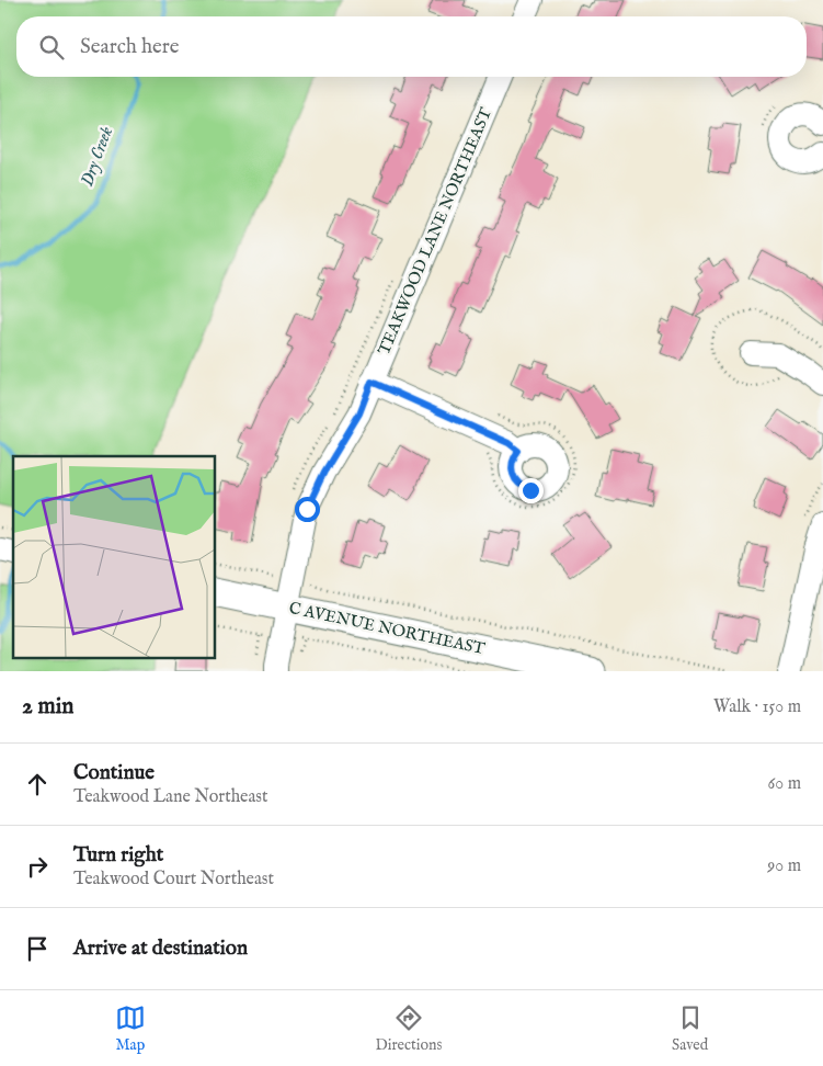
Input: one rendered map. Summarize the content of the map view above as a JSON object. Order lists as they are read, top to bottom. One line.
{"streets":{"main road":["C AVENUE NORTHEAST"],"street":["TEAKWOOD LANE NORTHEAST"]},"crossings":[["TEAKWOOD LANE NORTHEAST","C AVENUE NORTHEAST"]],"water":["Dry Creek"],"page":{"search":"Search here","heading":["2 min","Walk · 150 m"],"list":[["Continue","Teakwood Lane Northeast","60 m"],["Turn right","Teakwood Court Northeast","90 m"],"Arrive at destination"],"nav":["Map","Directions","Saved"]}}
